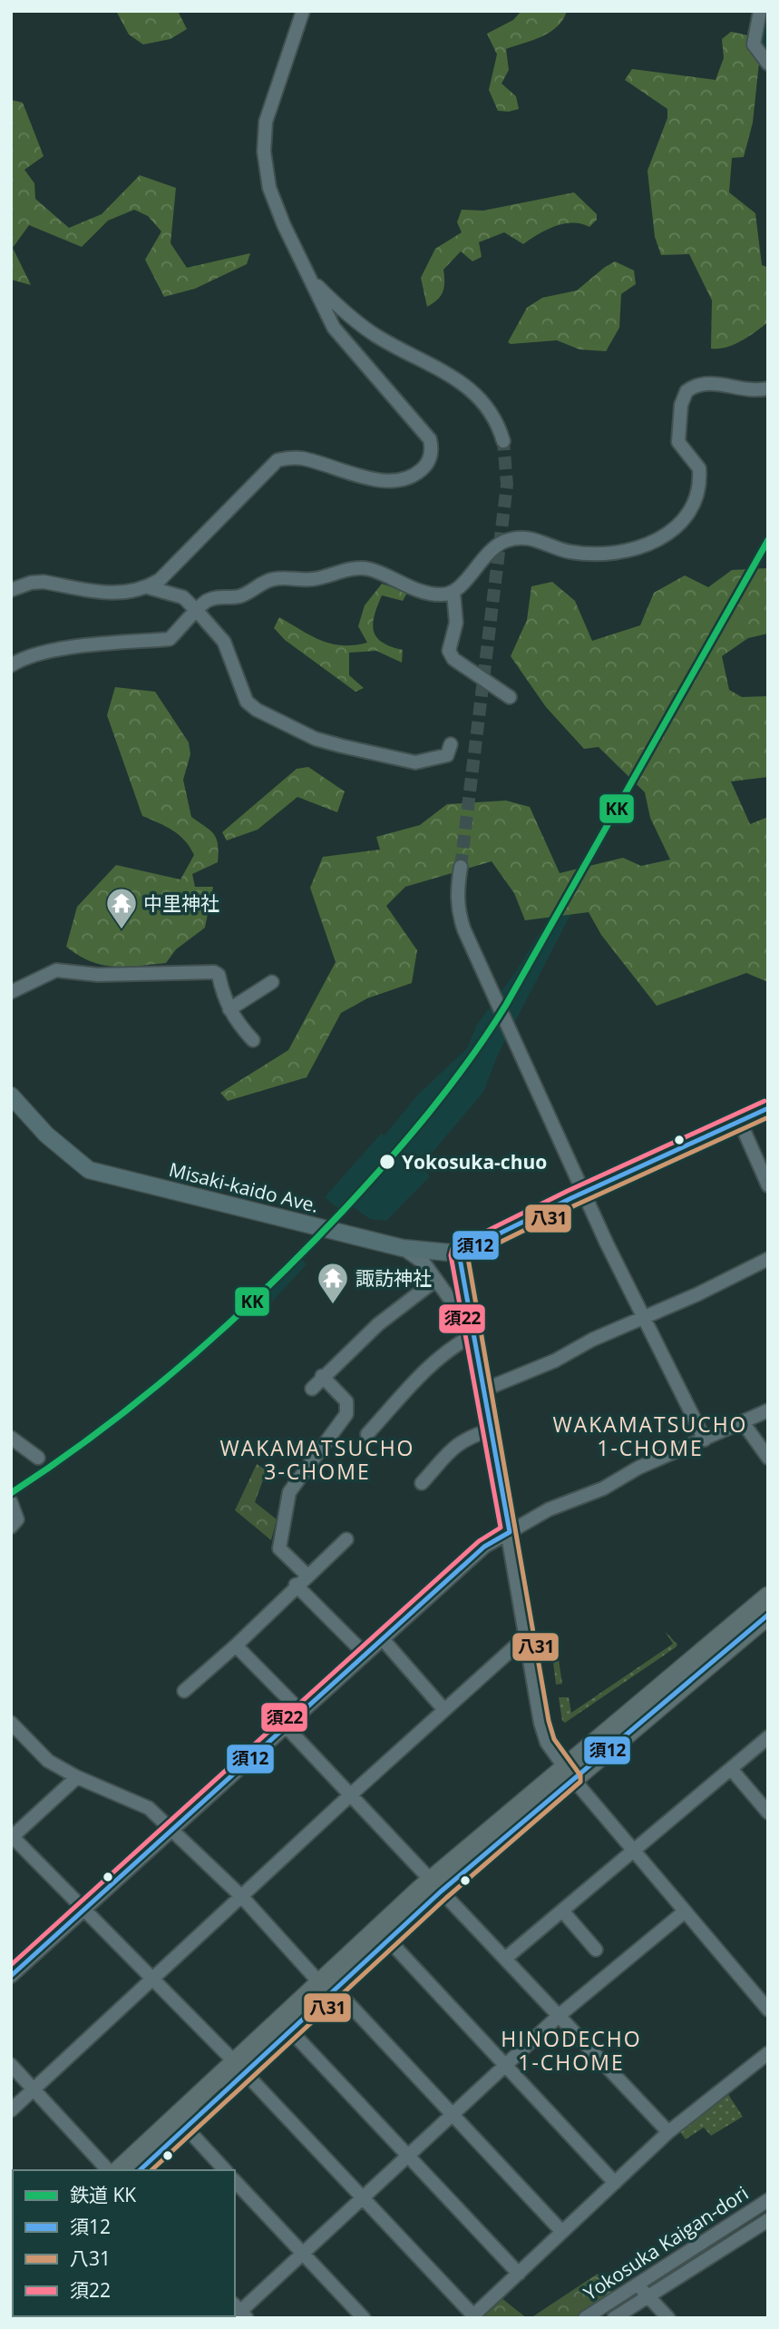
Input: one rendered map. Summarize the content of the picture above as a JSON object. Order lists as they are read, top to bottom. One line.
{"streets":{"main road":["Misaki-kaido Ave."],"street":["Yokosuka Kaigan-dori"]},"districts":["WAKAMATSUCHO 1-CHOME","WAKAMATSUCHO 3-CHOME","HINODECHO 1-CHOME"],"places":{"temple":["中里神社","諏訪神社"],"other":["Yokosuka-chuo"]},"lines":["rail line KK","transit line 須22","transit line 須12","transit line 八31"],"legend":["鉄道 KK","須12","八31","須22"]}
